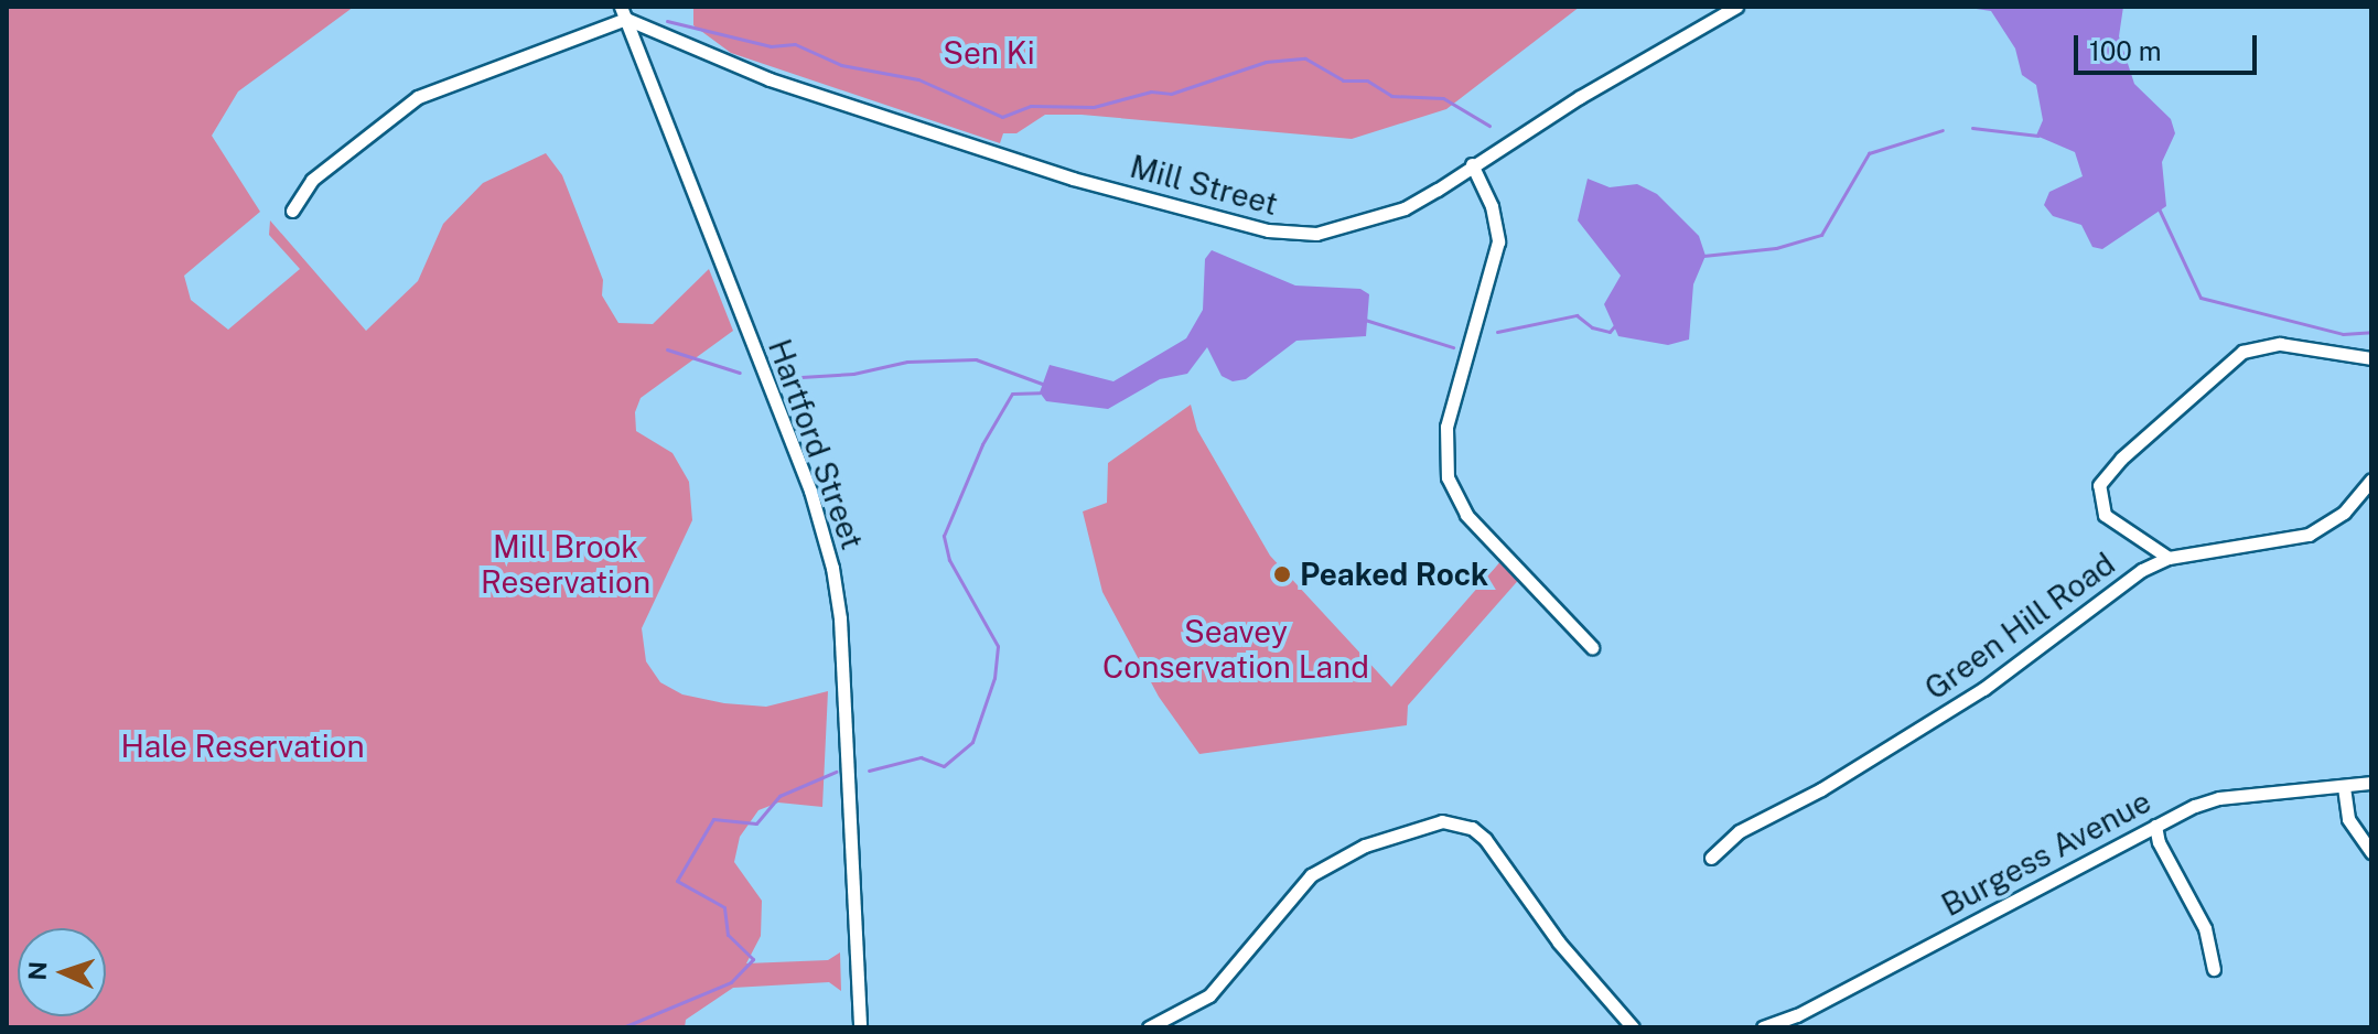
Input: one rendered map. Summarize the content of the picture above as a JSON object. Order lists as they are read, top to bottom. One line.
{"streets":{"street":["Mill Street","Hartford Street","Green Hill Road","Burgess Avenue"]},"crossings":[["Mill Street","Hartford Street"]],"parks":["Sen Ki","Mill Brook Reservation","Seavey Conservation Land","Hale Reservation"],"places":["Peaked Rock"],"scale_bar":"100 m","north":"left"}
